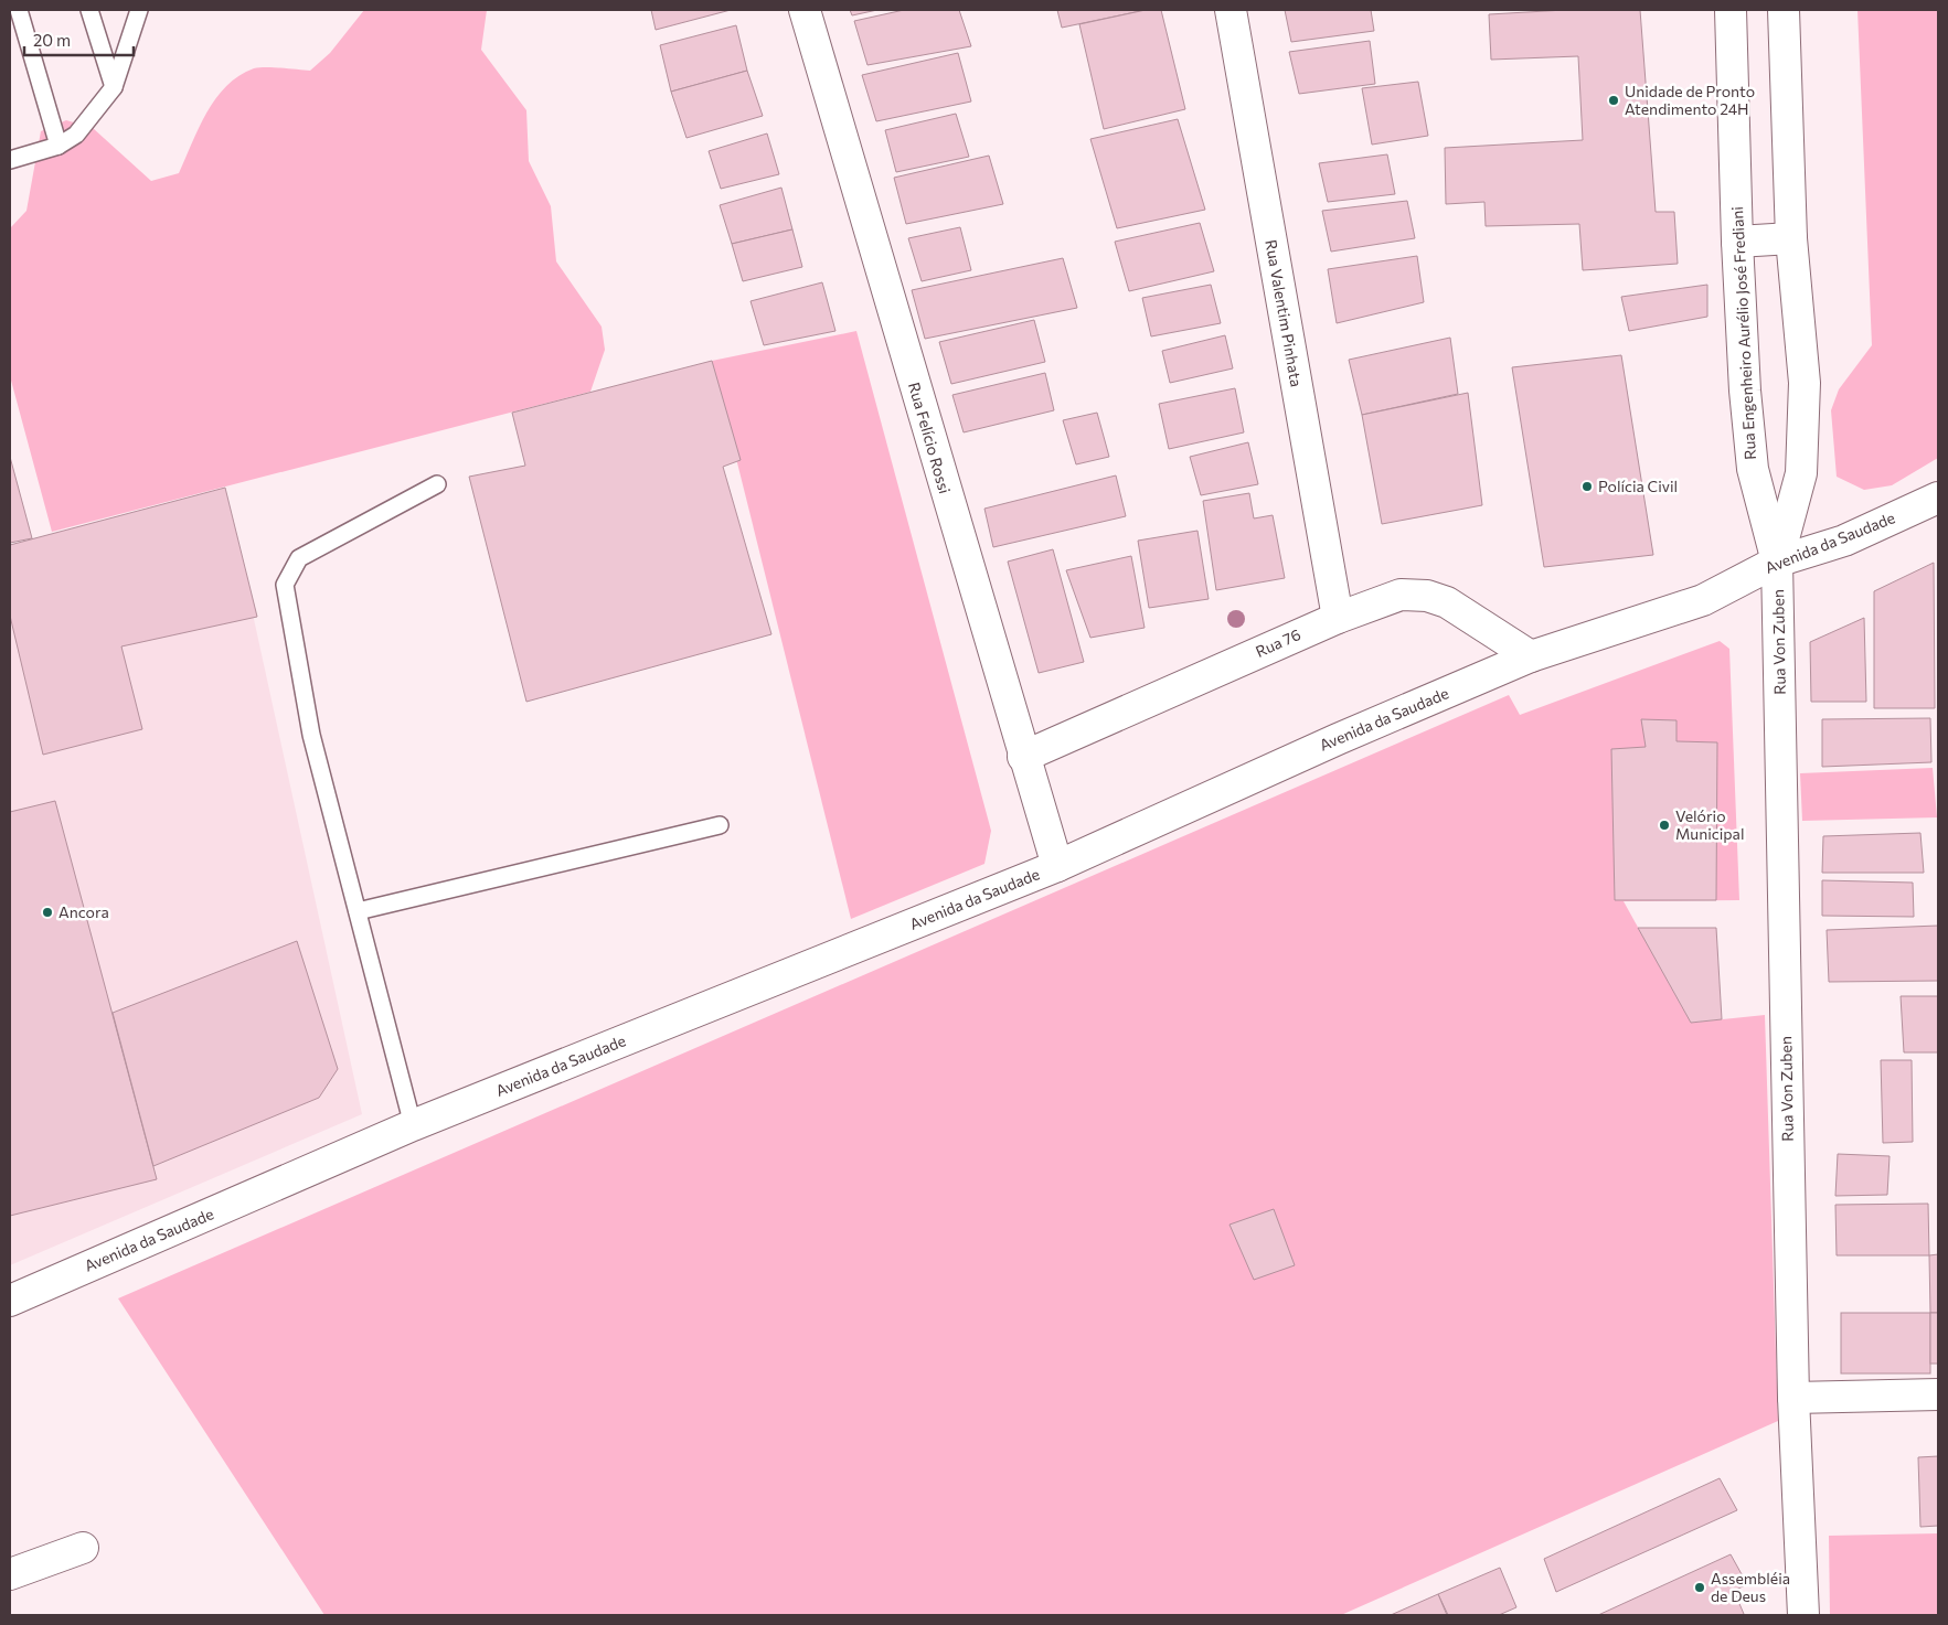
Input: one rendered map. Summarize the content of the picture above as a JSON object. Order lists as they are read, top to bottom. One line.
{"streets":{"street":["Rua Valentim Pinhata","Rua Engenheiro Aurélio José Frediani","Rua Felício Rossi","Avenida da Saudade","Rua Von Zuben","Rua 76"]},"crossings":[["Rua Valentim Pinhata","Rua 76"],["Rua Engenheiro Aurélio José Frediani","Avenida da Saudade"],["Rua Engenheiro Aurélio José Frediani","Rua Von Zuben"],["Rua Felício Rossi","Avenida da Saudade"],["Rua Felício Rossi","Rua 76"],["Avenida da Saudade","Rua Von Zuben"],["Avenida da Saudade","Rua 76"]],"places":["Unidade de Pronto Atendimento 24H","Polícia Civil","Velório Municipal","Ancora","Assembléia de Deus"],"scale_bar":"20 m"}
